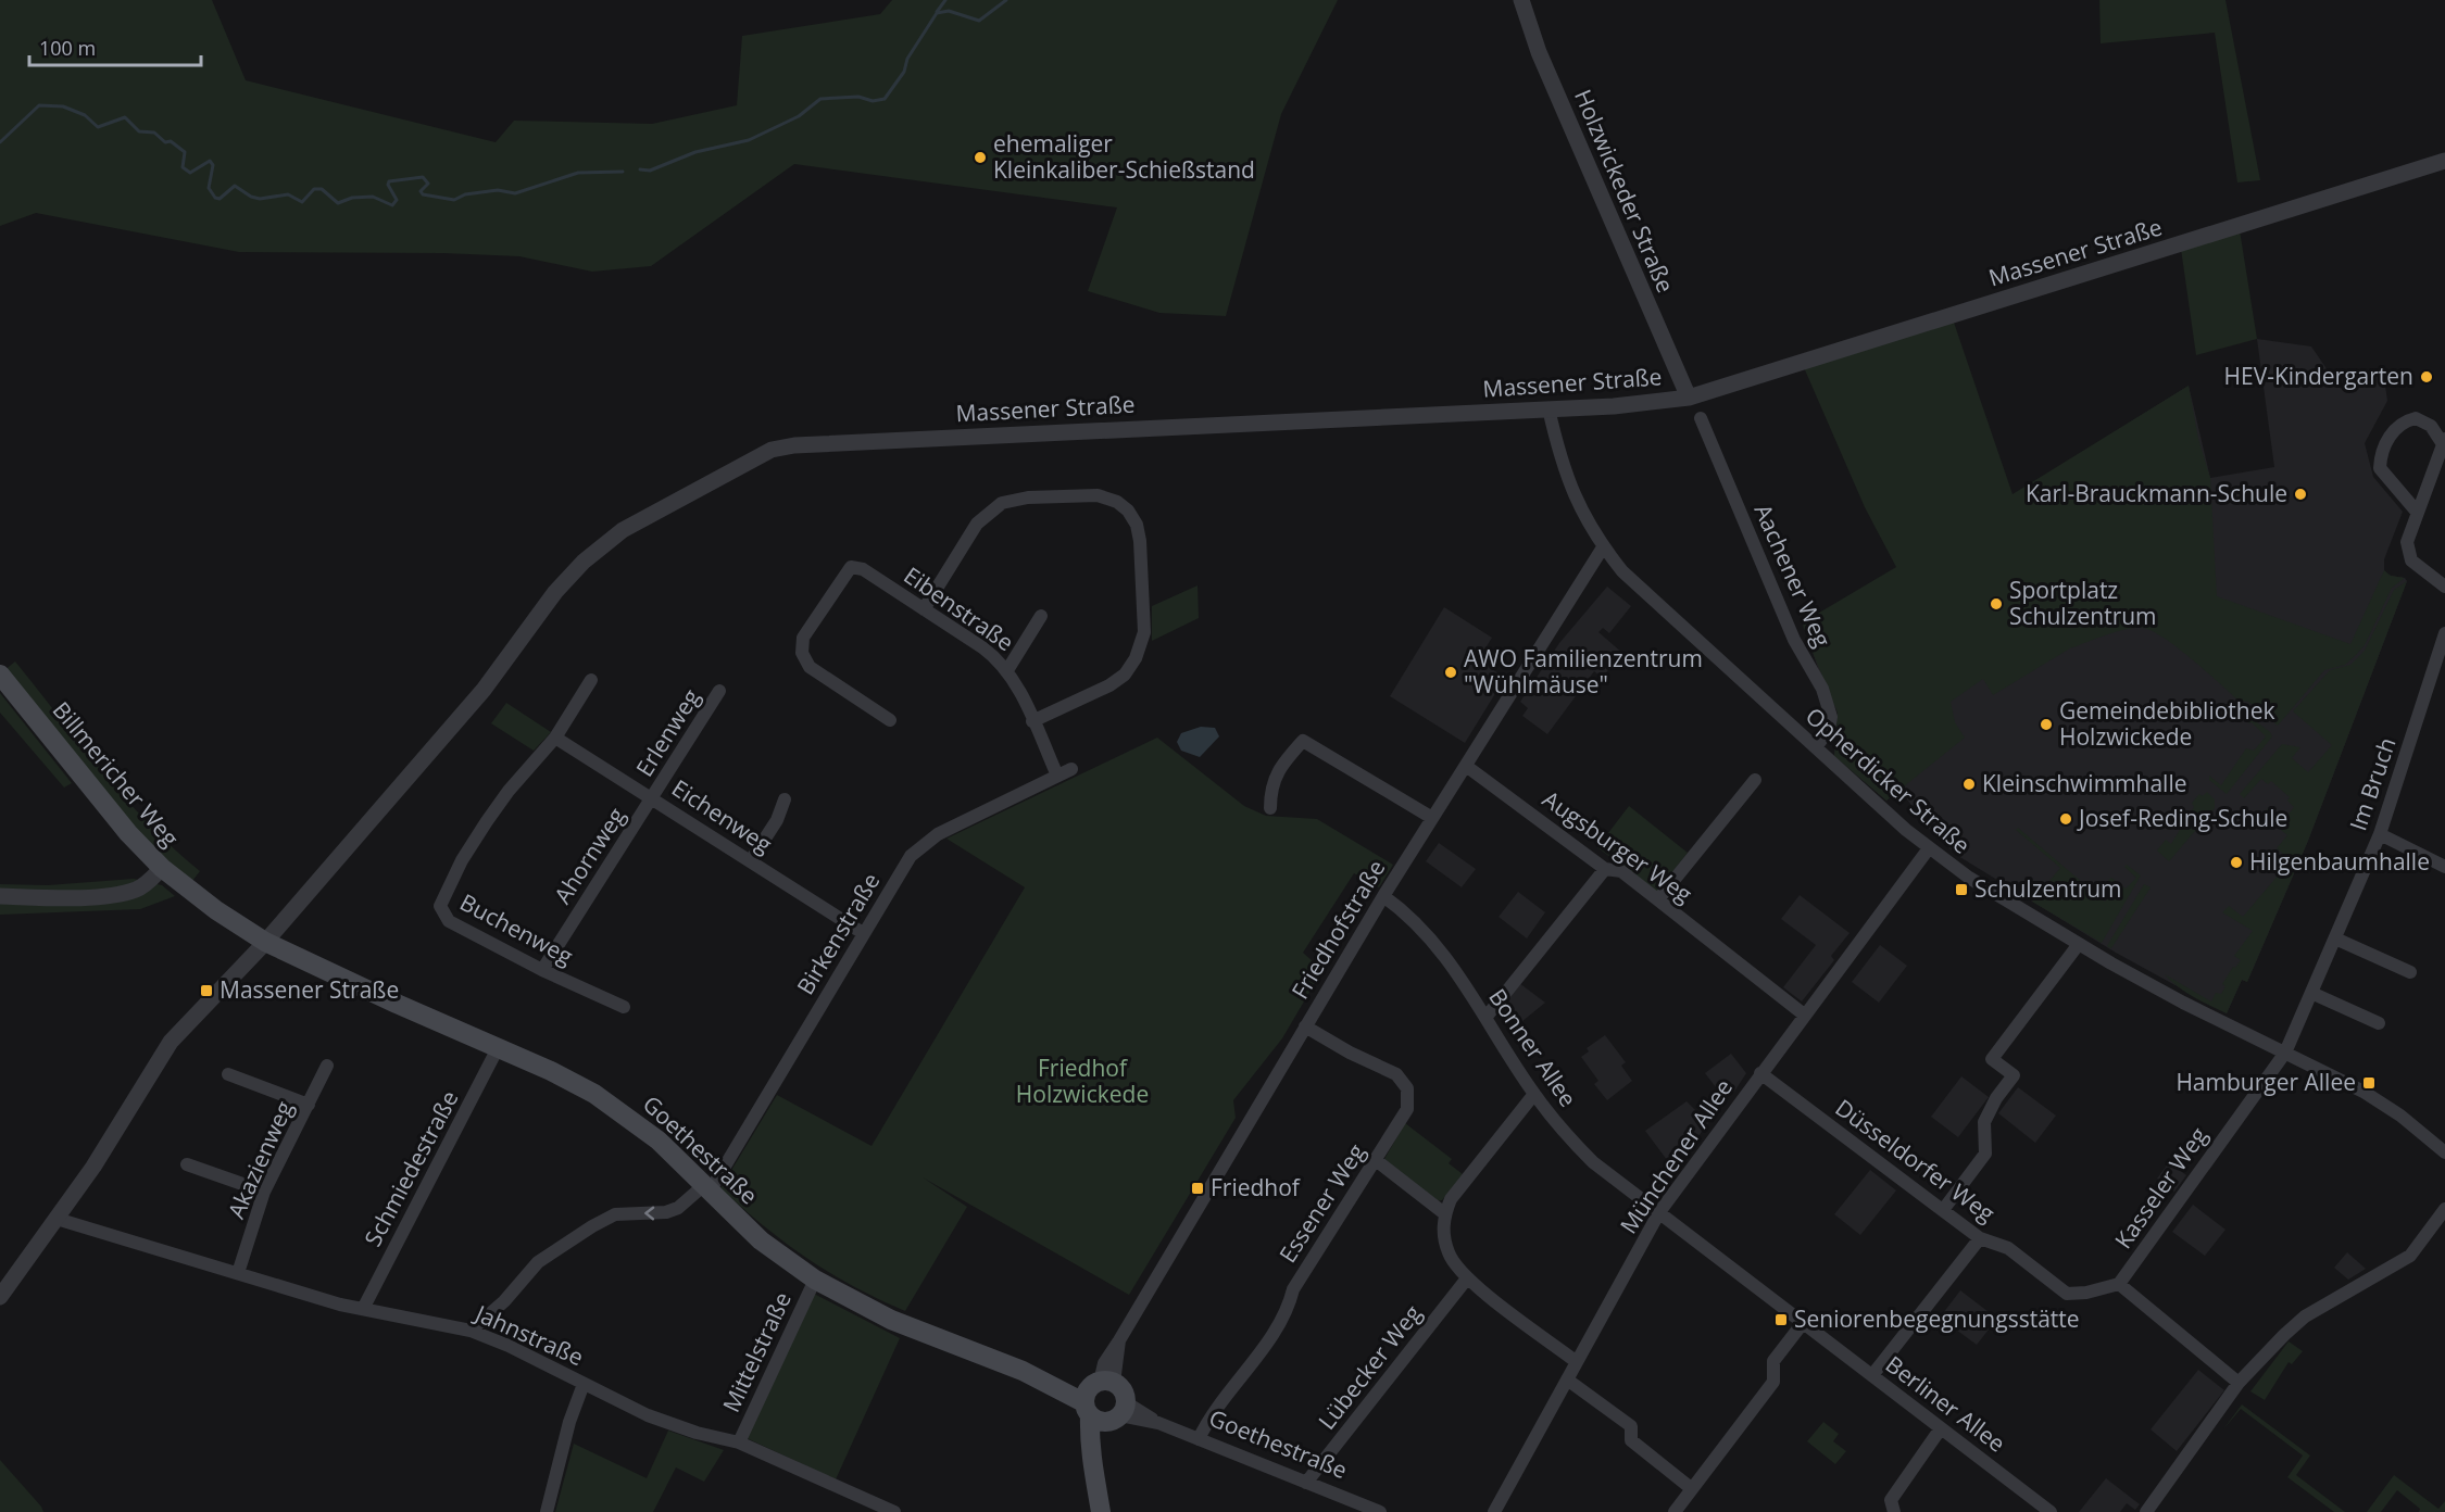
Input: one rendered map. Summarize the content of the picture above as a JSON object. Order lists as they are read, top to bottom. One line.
{"streets":{"main road":["Billmericher Weg","Goethestraße"],"street":["Holzwickeder Straße","Massener Straße","Aachener Weg","Eibenstraße","Erlenweg","Opherdicker Straße","Im Bruch","Eichenweg","Augsburger Weg","Ahornweg","Buchenweg","Friedhofstraße","Birkenstraße","Bonner Allee","Münchener Allee","Akazienweg","Düsseldorfer Weg","Schmiedestraße","Kasseler Weg","Essener Weg","Jahnstraße","Mittelstraße","Lübecker Weg","Berliner Allee"]},"crossings":[["Holzwickeder Straße","Massener Straße"],["Massener Straße","Billmericher Weg"],["Massener Straße","Opherdicker Straße"],["Massener Straße","Goethestraße"],["Massener Straße","Jahnstraße"],["Aachener Weg","Opherdicker Straße"],["Eibenstraße","Birkenstraße"],["Erlenweg","Eichenweg"],["Erlenweg","Ahornweg"],["Billmericher Weg","Goethestraße"],["Opherdicker Straße","Im Bruch"],["Opherdicker Straße","Friedhofstraße"],["Opherdicker Straße","Münchener Allee"],["Opherdicker Straße","Kasseler Weg"],["Im Bruch","Kasseler Weg"],["Eichenweg","Ahornweg"],["Eichenweg","Buchenweg"],["Eichenweg","Birkenstraße"],["Augsburger Weg","Friedhofstraße"],["Augsburger Weg","Münchener Allee"],["Ahornweg","Buchenweg"],["Friedhofstraße","Bonner Allee"],["Friedhofstraße","Goethestraße"],["Friedhofstraße","Essener Weg"],["Birkenstraße","Goethestraße"],["Birkenstraße","Jahnstraße"],["Bonner Allee","Münchener Allee"],["Bonner Allee","Berliner Allee"],["Goethestraße","Schmiedestraße"],["Goethestraße","Essener Weg"],["Goethestraße","Mittelstraße"],["Goethestraße","Lübecker Weg"],["Münchener Allee","Düsseldorfer Weg"],["Münchener Allee","Berliner Allee"],["Akazienweg","Jahnstraße"],["Düsseldorfer Weg","Kasseler Weg"],["Schmiedestraße","Jahnstraße"],["Jahnstraße","Mittelstraße"]],"parks":["Friedhof Holzwickede"],"places":{"other":["ehemaliger Kleinkaliber-Schießstand","HEV-Kindergarten","Karl-Brauckmann-Schule","Sportplatz Schulzentrum","AWO Familienzentrum \"Wühlmäuse\"","Gemeindebibliothek Holzwickede","Kleinschwimmhalle","Josef-Reding-Schule","Hilgenbaumhalle"],"transit":["Schulzentrum","Massener Straße","Hamburger Allee","Friedhof","Seniorenbegegnungsstätte"]},"scale_bar":"100 m"}
